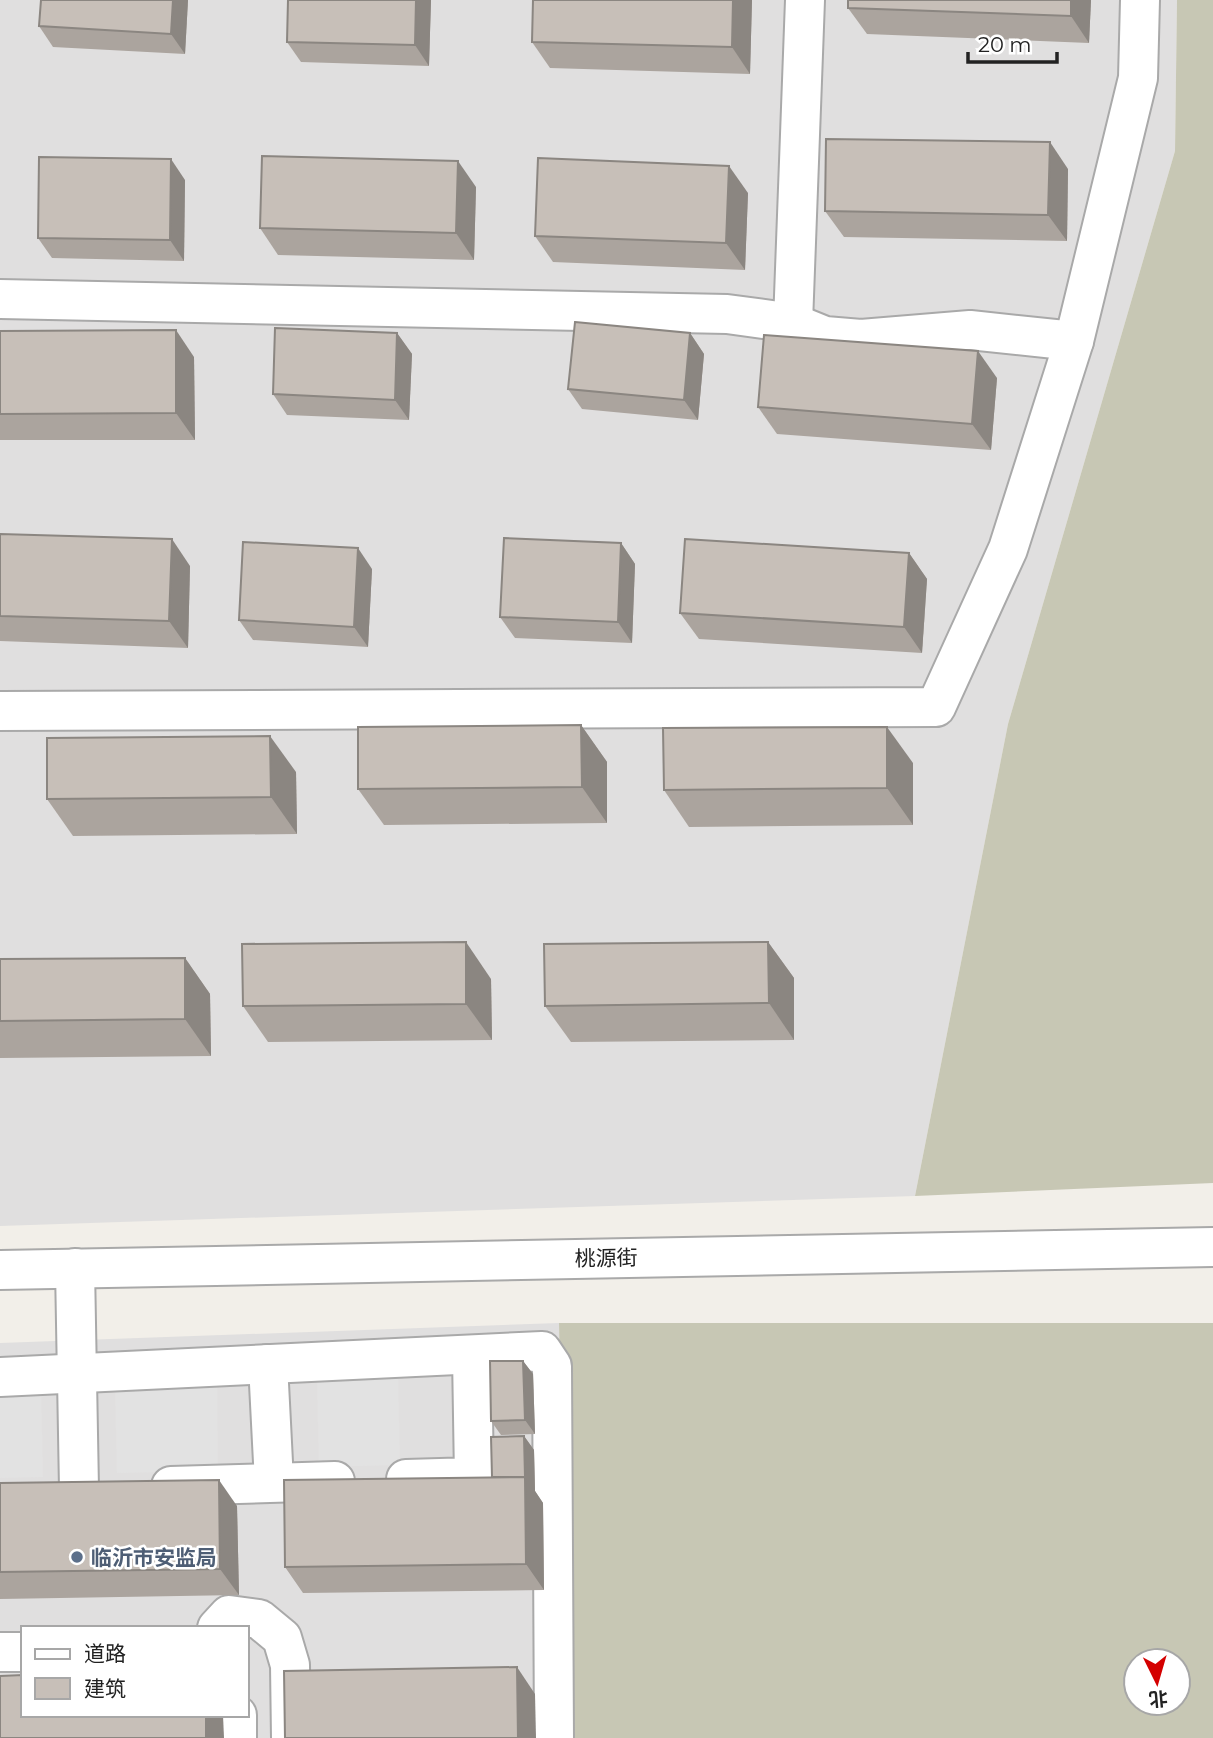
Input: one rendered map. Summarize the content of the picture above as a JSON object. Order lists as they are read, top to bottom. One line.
{"streets":{"street":["桃源街"]},"places":["临沂市安监局"],"legend":["道路","建筑"],"scale_bar":"20 m","north":"bottom"}
